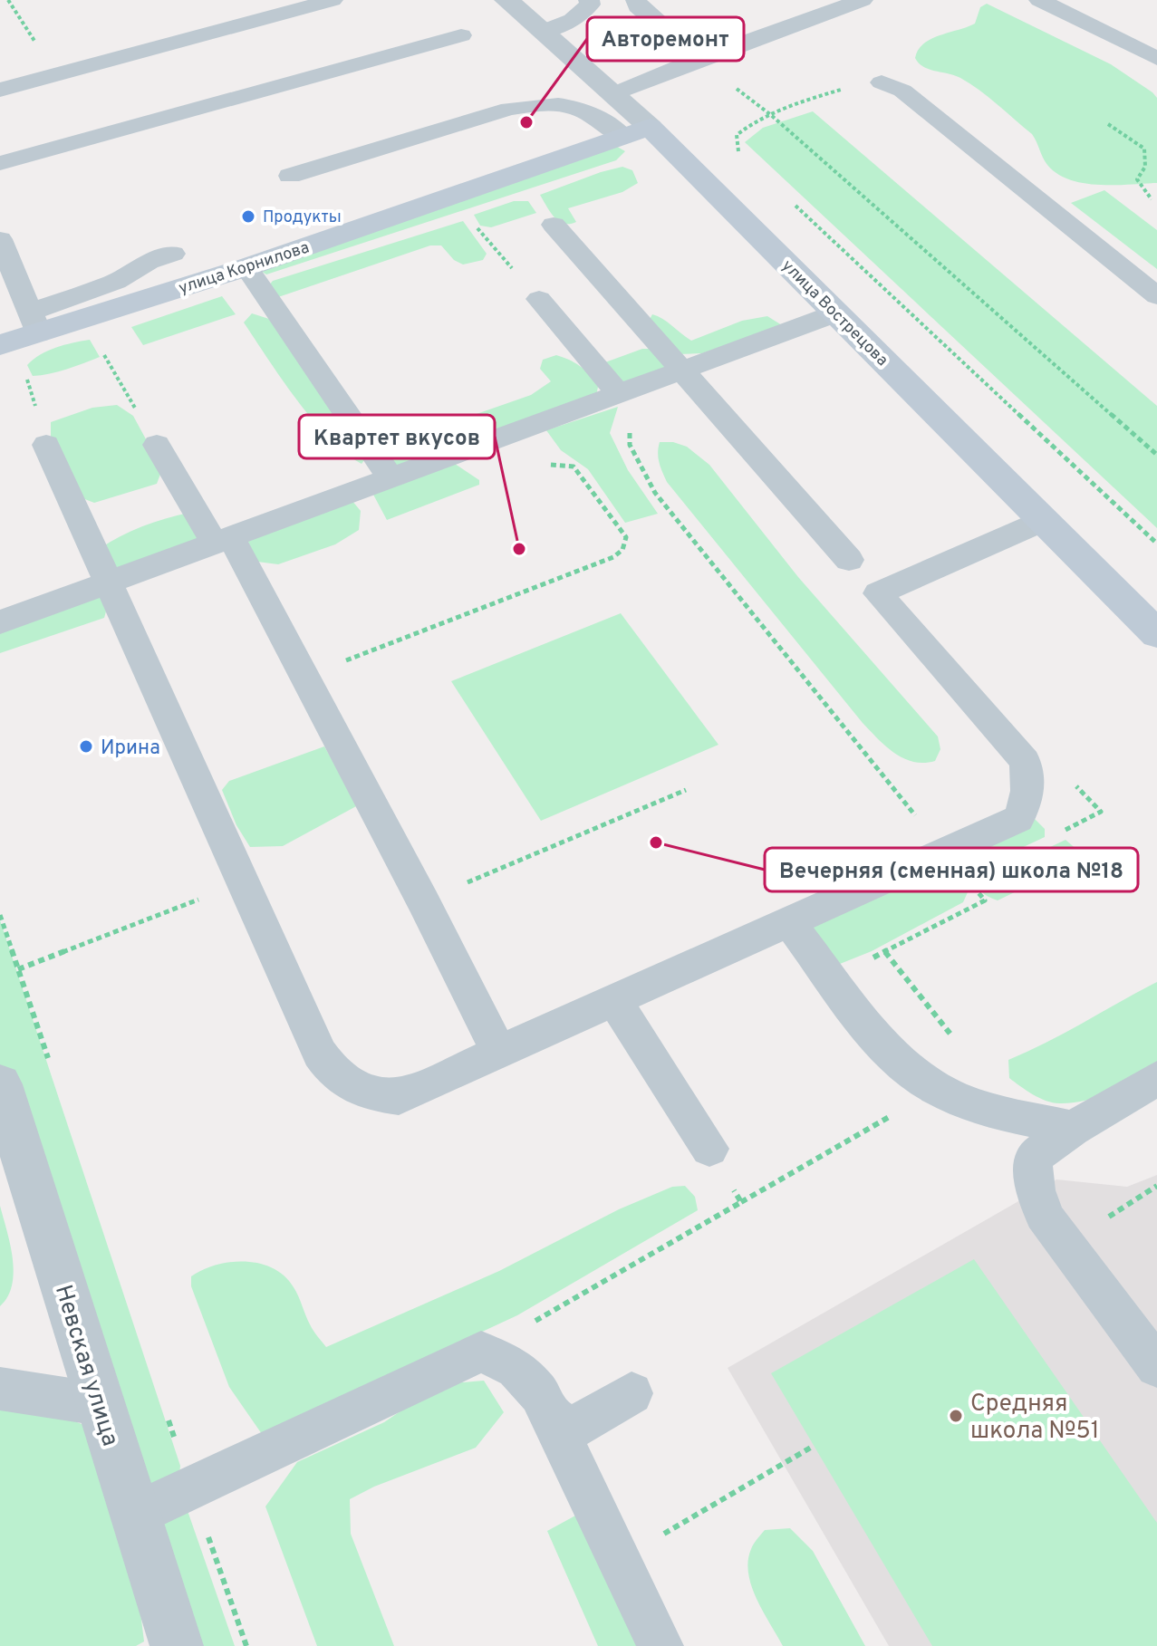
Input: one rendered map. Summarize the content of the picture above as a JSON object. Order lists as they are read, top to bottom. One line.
{"streets":{"street":["улица Корнилова","улица Вострецова","Невская улица"]},"crossings":[["улица Корнилова","улица Вострецова"]],"places":["Авторемонт","Продукты","Квартет вкусов","Ирина","Вечерняя (сменная) школа №18","Средняя школа №51"]}
